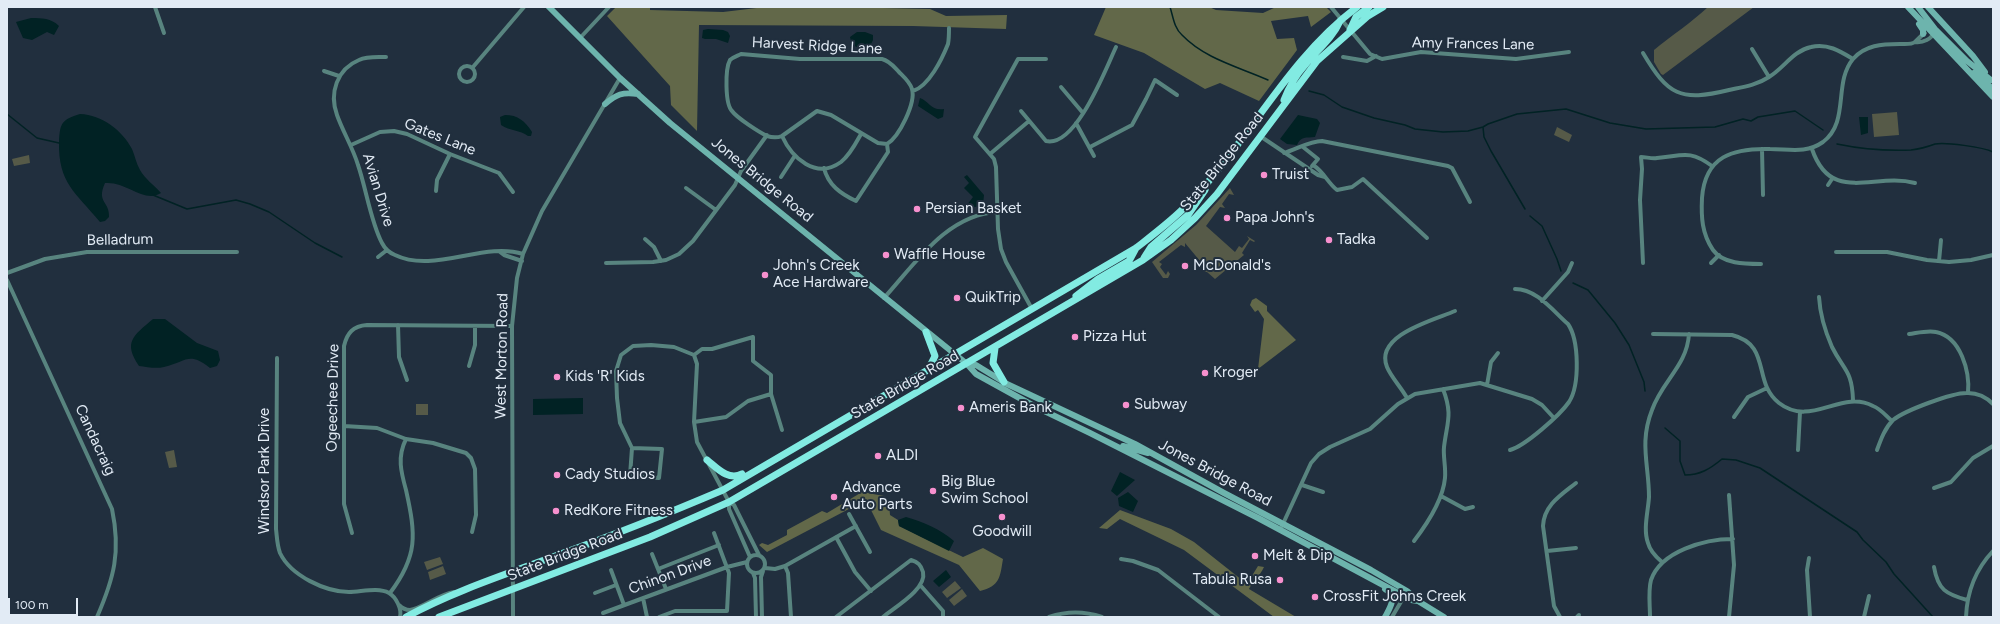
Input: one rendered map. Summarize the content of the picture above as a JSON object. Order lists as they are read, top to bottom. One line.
{"streets":{"highway":["State Bridge Road"],"main road":["Jones Bridge Road"],"street":["Amy Frances Lane","Harvest Ridge Lane","Gates Lane","Avian Drive","Belladrum","West Morton Road","Ogeechee Drive","Candacraig","Windsor Park Drive","Chinon Drive"]},"crossings":[["Gates Lane","Avian Drive"],["State Bridge Road","Jones Bridge Road"],["State Bridge Road","West Morton Road"],["Jones Bridge Road","West Morton Road"],["Avian Drive","West Morton Road"],["West Morton Road","Ogeechee Drive"]],"places":["Truist","Persian Basket","Papa John's","Tadka","Waffle House","McDonald's","John's Creek Ace Hardware","QuikTrip","Pizza Hut","Kroger","Kids 'R' Kids","Subway","Ameris Bank","ALDI","Cady Studios","Big Blue Swim School","Advance Auto Parts","RedKore Fitness","Goodwill","Melt & Dip","Tabula Rusa","CrossFit Johns Creek"],"scale_bar":"100 m"}
